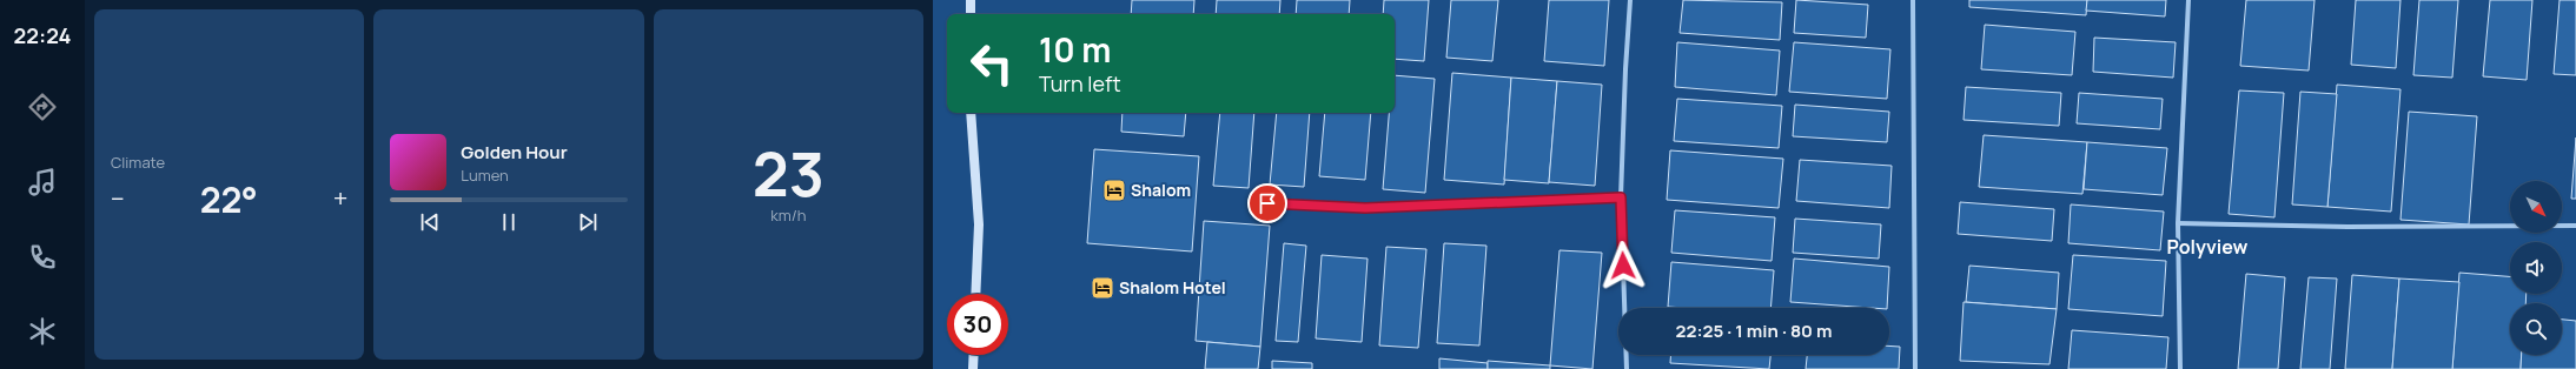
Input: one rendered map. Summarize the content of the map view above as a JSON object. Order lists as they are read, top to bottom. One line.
{"districts":["Polyview"],"places":{"hotel":["Shalom","Shalom Hotel"]},"north":"bottom right","page":{"tabs":"22:24","tile":["Climate",["23","km/h"]],"turn":["10 m","Turn left"],"song":["Golden Hour","Lumen"],"heat":["−","22°","+"],"limit":"30","trip":"22:25 · 1 min · 80 m"}}
